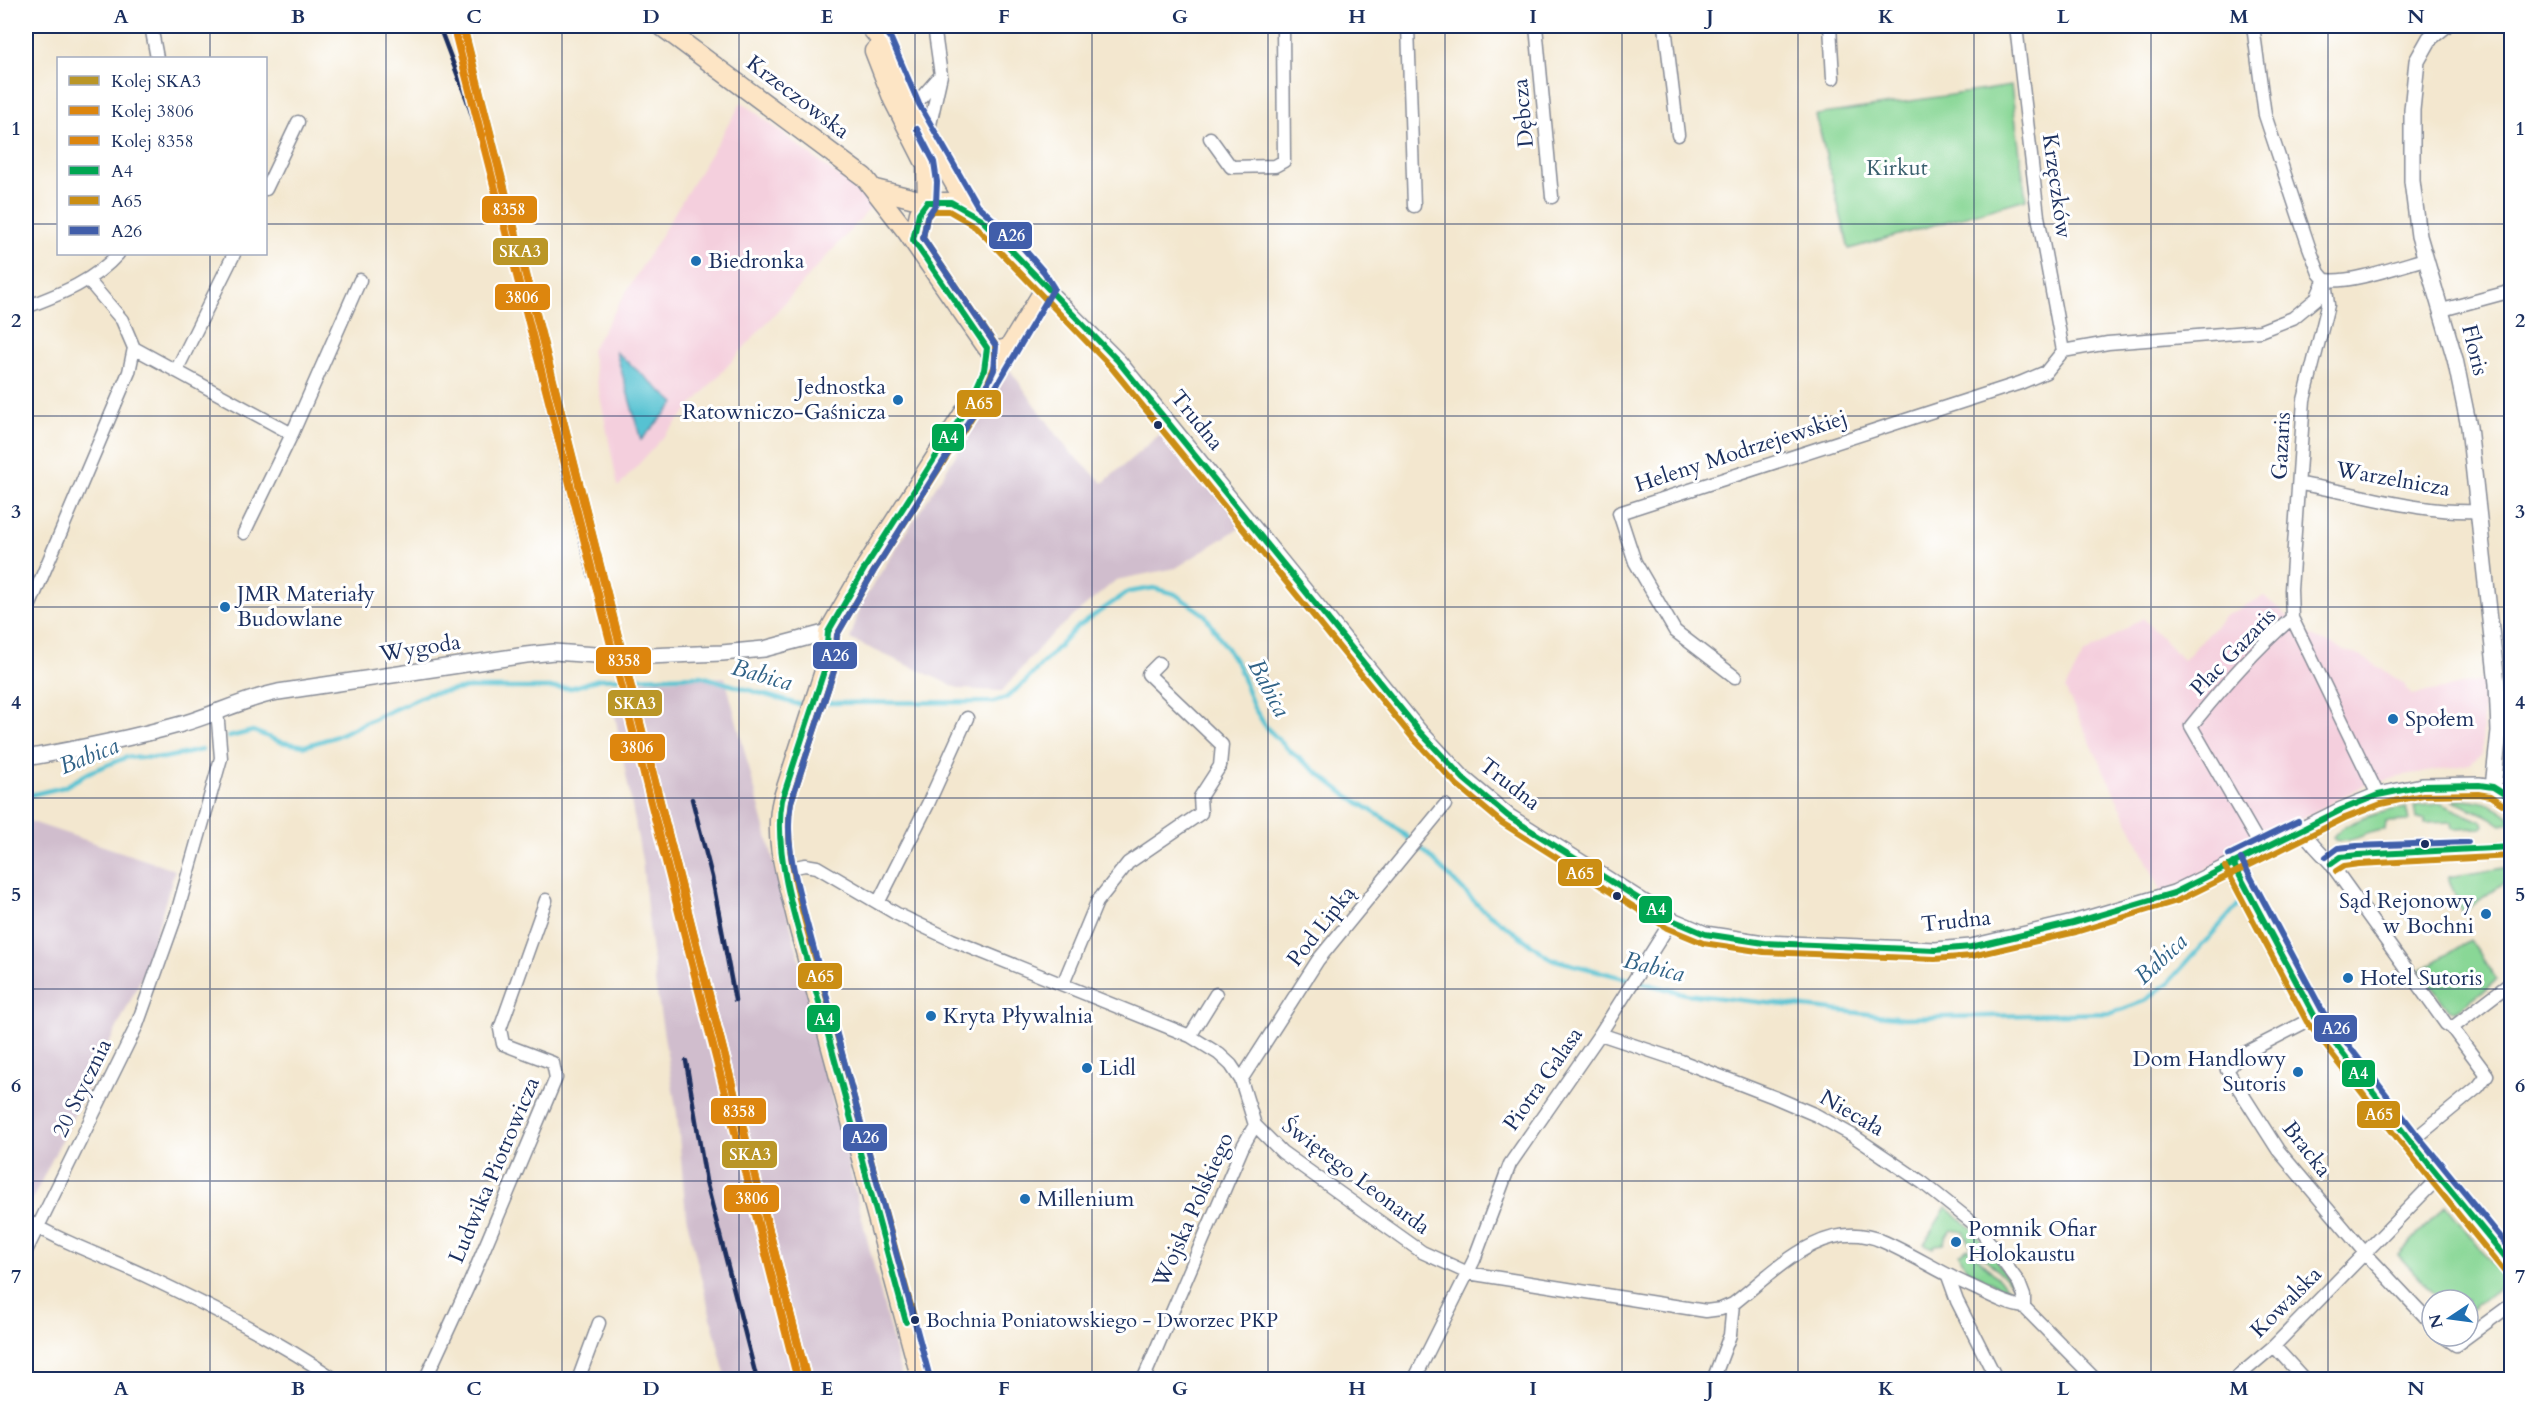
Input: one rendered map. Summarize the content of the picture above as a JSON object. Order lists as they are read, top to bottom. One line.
{"streets":{"main road":["Krzeczowska","Trudna"],"street":["Dębcza","Krzęczków","Floris","Gazaris","Heleny Modrzejewskiej","Warzelnicza","Wygoda","Plac Gazaris","Pod Lipką","Piotra Galasa","20 Stycznia","Niecała","Bracka","Ludwika Piotrowicza","Świętego Leonarda","Wojska Polskiego","Kowalska"]},"crossings":[["Krzeczowska","Trudna"],["Krzęczków","Heleny Modrzejewskiej"],["Floris","Trudna"],["Floris","Warzelnicza"],["Trudna","Plac Gazaris"],["Trudna","Piotra Galasa"],["Gazaris","Warzelnicza"],["Gazaris","Plac Gazaris"],["Wygoda","20 Stycznia"],["Pod Lipką","Świętego Leonarda"],["Piotra Galasa","Niecała"],["Piotra Galasa","Świętego Leonarda"],["Niecała","Świętego Leonarda"],["Bracka","Kowalska"],["Świętego Leonarda","Wojska Polskiego"]],"water":["Babica"],"parks":["Kirkut"],"places":["Biedronka","Jednostka Ratowniczo-Gaśnicza","JMR Materiały Budowlane","Społem","Sąd Rejonowy w Bochni","Hotel Sutoris","Kryta Pływalnia","Lidl","Dom Handlowy Sutoris","Millenium","Pomnik Ofiar Holokaustu","Bochnia Poniatowskiego - Dworzec PKP"],"lines":["rail line SKA3","transit line A26","rail line 3806","rail line 8358","transit line A4","transit line A65"],"legend":["Kolej SKA3","Kolej 3806","Kolej 8358","A4","A65","A26"],"north":"left","grid":{"columns":["A","B","C","D","E","F","G","H","I","J","K","L","M","N"],"rows":["1","2","3","4","5","6","7"]}}
